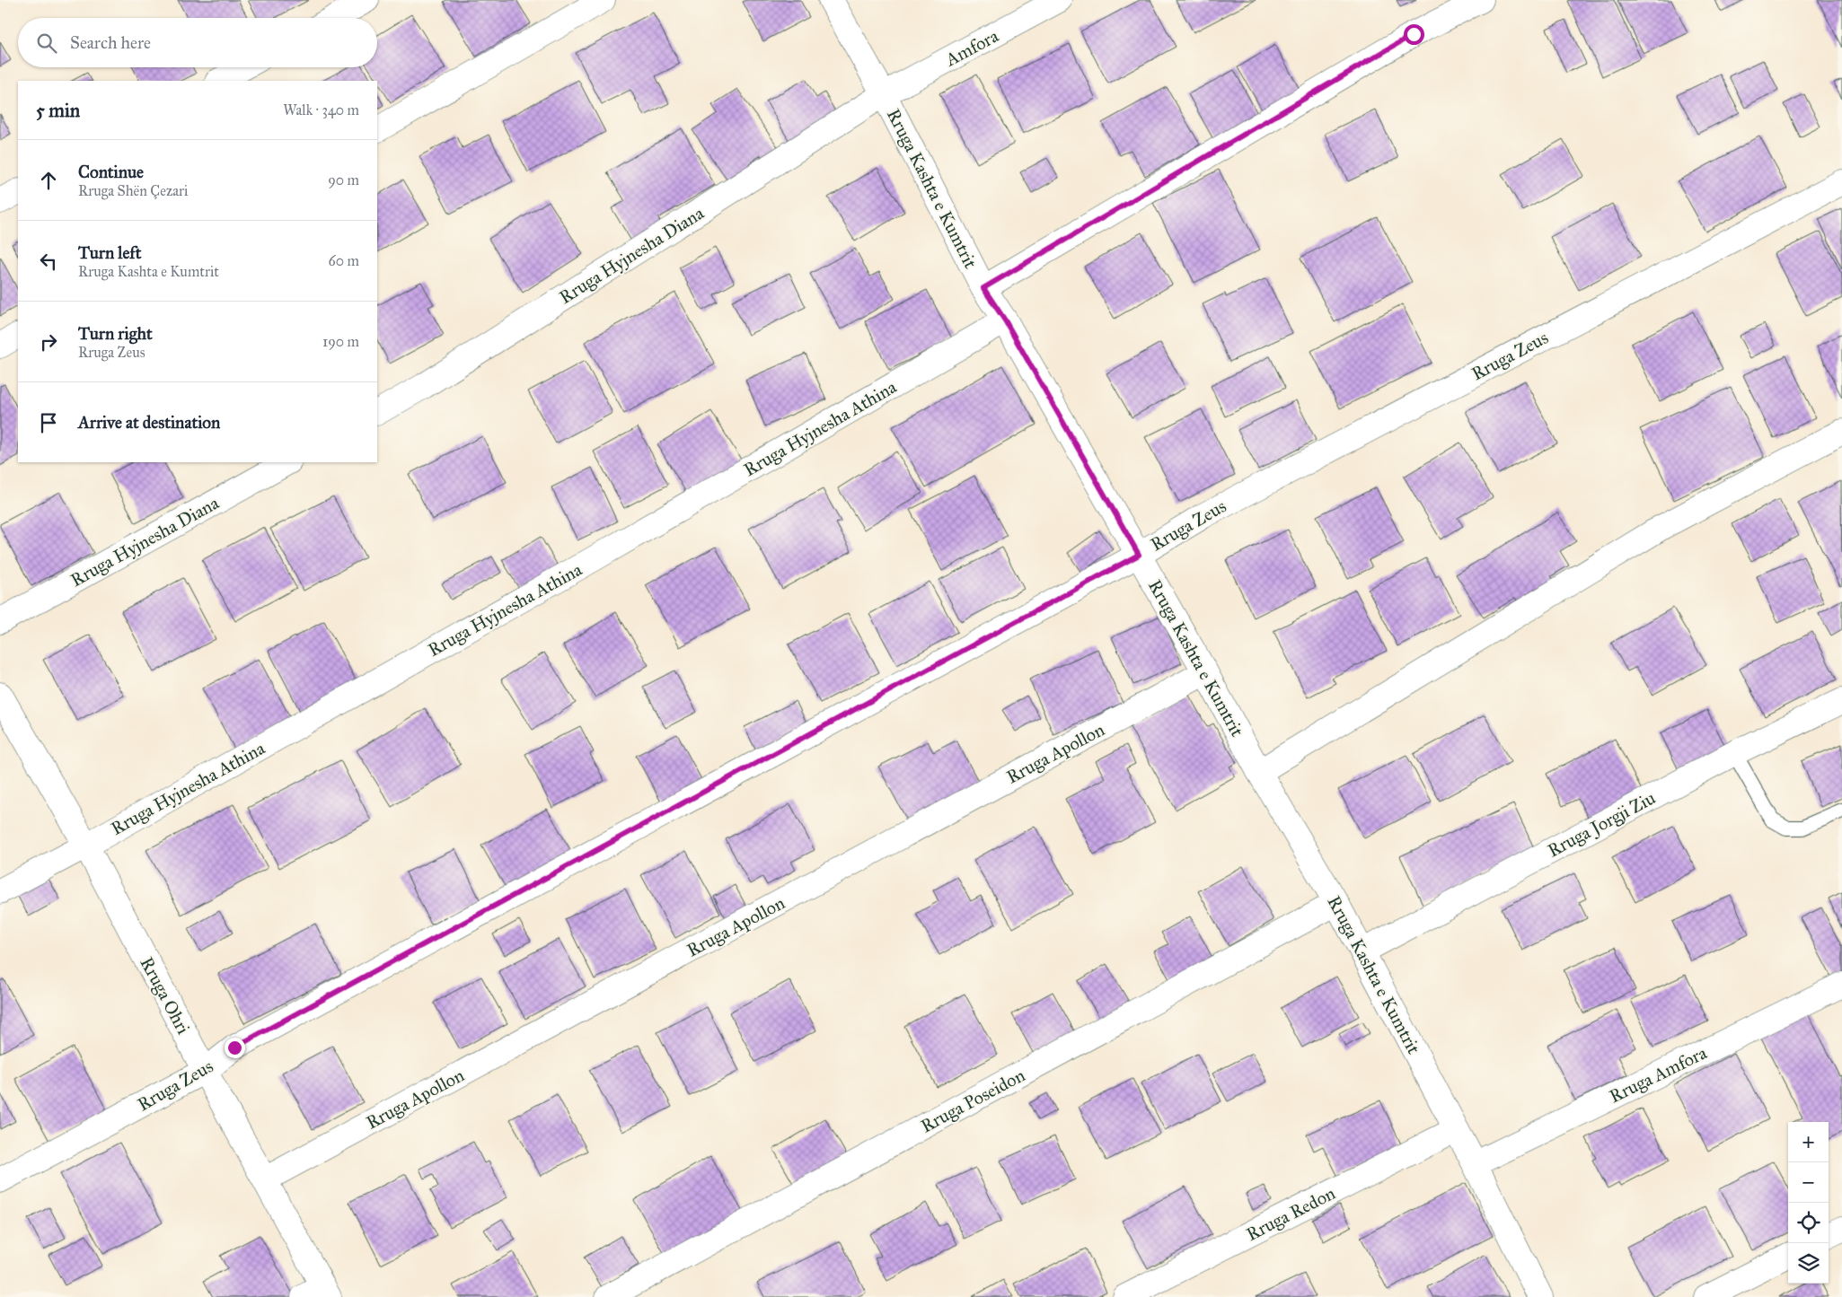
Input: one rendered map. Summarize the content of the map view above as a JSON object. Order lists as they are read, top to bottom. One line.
{"streets":{"street":["Amfora","Rruga Kashta e Kumtrit","Rruga Hyjnesha Diana","Rruga Zeus","Rruga Hyjnesha Athina","Rruga Apollon","Rruga Jorgji Ziu","Rruga Ohri","Rruga Amfora","Rruga Poseidon","Rruga Redon"]},"crossings":[["Amfora","Rruga Kashta e Kumtrit"],["Amfora","Rruga Hyjnesha Diana"],["Rruga Kashta e Kumtrit","Rruga Hyjnesha Diana"],["Rruga Kashta e Kumtrit","Rruga Zeus"],["Rruga Kashta e Kumtrit","Rruga Hyjnesha Athina"],["Rruga Kashta e Kumtrit","Rruga Apollon"],["Rruga Kashta e Kumtrit","Rruga Jorgji Ziu"],["Rruga Kashta e Kumtrit","Rruga Amfora"],["Rruga Kashta e Kumtrit","Rruga Poseidon"],["Rruga Kashta e Kumtrit","Rruga Redon"],["Rruga Zeus","Rruga Ohri"],["Rruga Hyjnesha Athina","Rruga Ohri"],["Rruga Apollon","Rruga Ohri"]],"page":{"search":"Search here","heading":["5 min","Walk · 340 m"],"list":[["Continue","Rruga Shën Çezari","90 m"],["Turn left","Rruga Kashta e Kumtrit","60 m"],["Turn right","Rruga Zeus","190 m"],"Arrive at destination"],"map_buttons":["+","−"]}}
